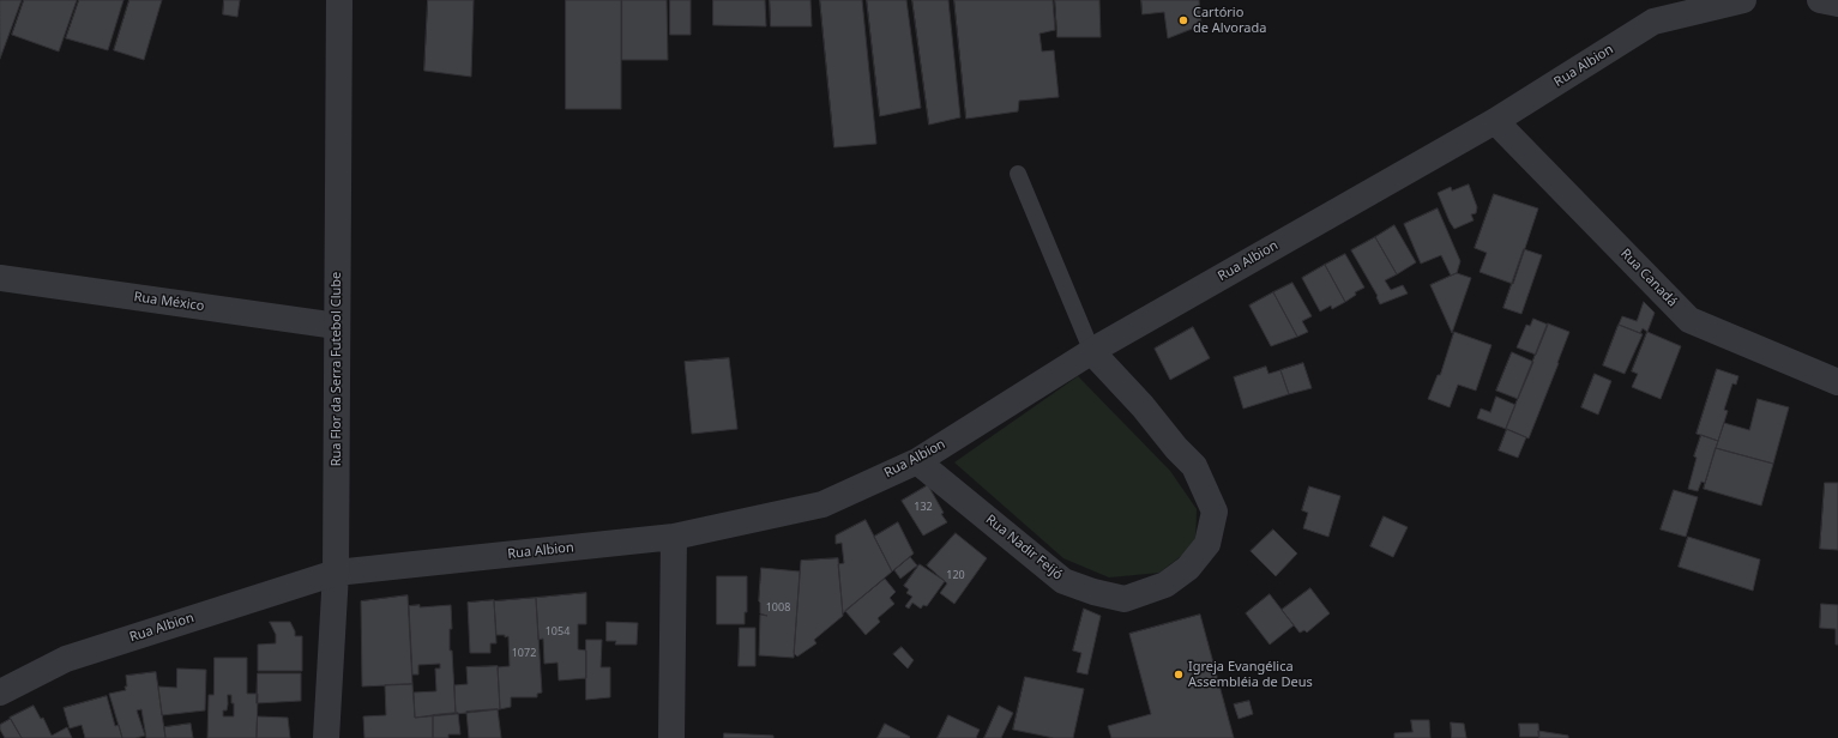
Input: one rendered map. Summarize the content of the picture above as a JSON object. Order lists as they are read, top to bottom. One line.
{"streets":{"street":["Rua Albion","Rua Canadá","Rua México","Rua Flor da Serra Futebol Clube","Rua Nadir Feijó"]},"crossings":[["Rua Albion","Rua Canadá"],["Rua Albion","Rua Flor da Serra Futebol Clube"],["Rua Albion","Rua Nadir Feijó"],["Rua México","Rua Flor da Serra Futebol Clube"]],"places":["Cartório de Alvorada","Igreja Evangélica Assembléia de Deus"],"house_numbers":["132","120","1008","1054","1072"]}
